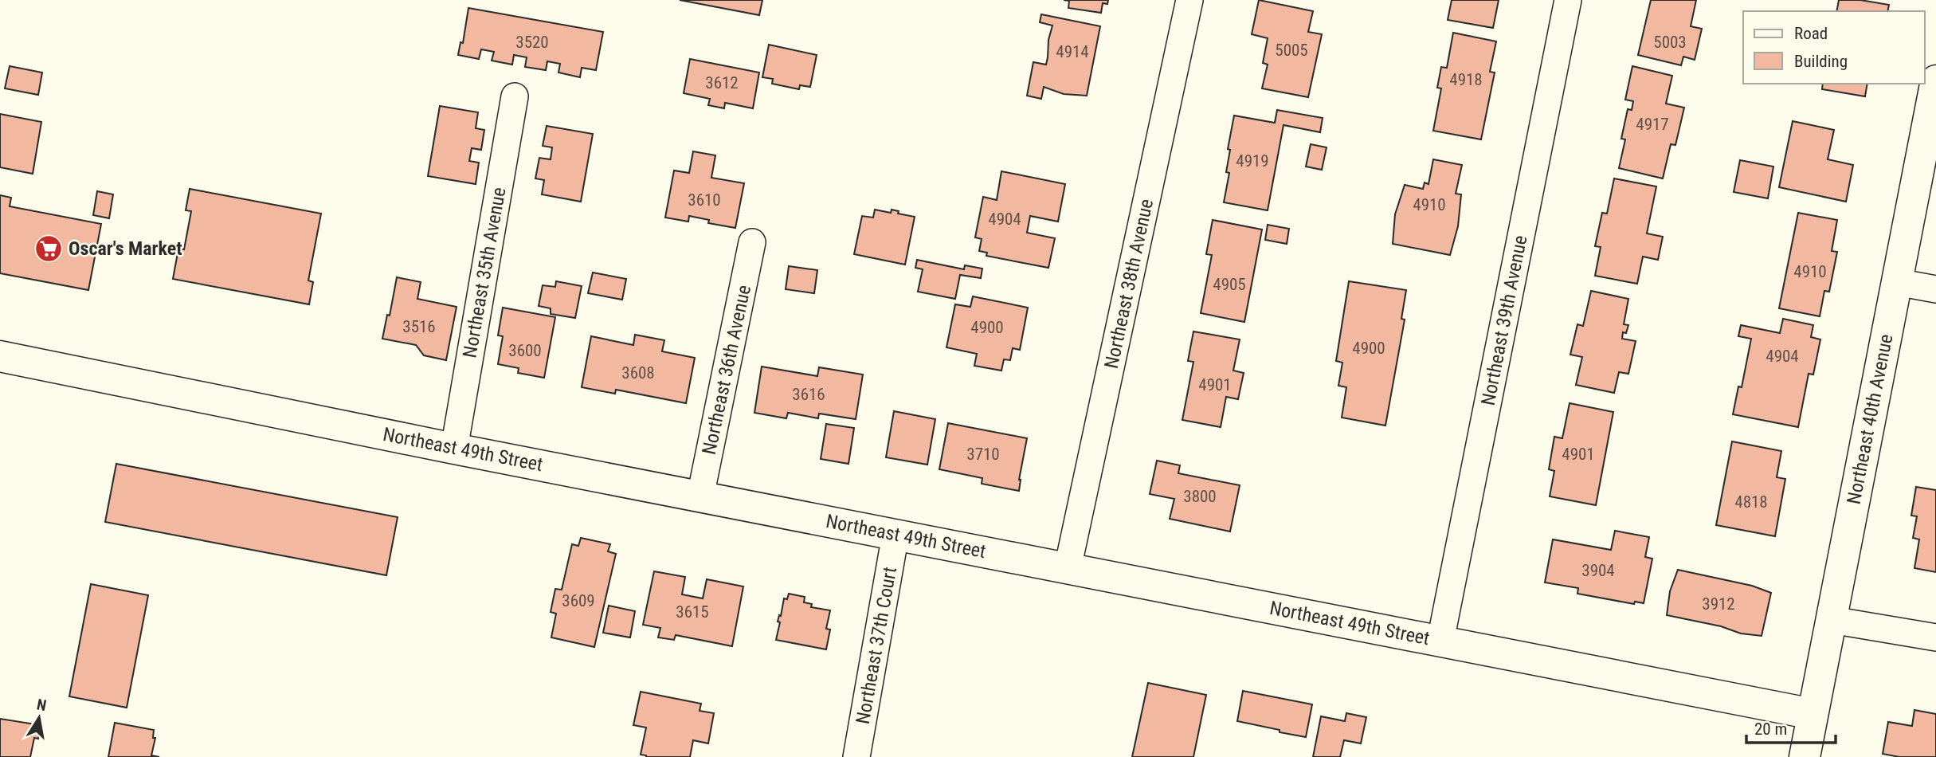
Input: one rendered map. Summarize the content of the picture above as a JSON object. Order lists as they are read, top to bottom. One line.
{"streets":{"street":["Northeast 35th Avenue","Northeast 38th Avenue","Northeast 39th Avenue","Northeast 36th Avenue","Northeast 40th Avenue","Northeast 49th Street","Northeast 37th Court"]},"crossings":[["Northeast 35th Avenue","Northeast 49th Street"],["Northeast 38th Avenue","Northeast 49th Street"],["Northeast 39th Avenue","Northeast 49th Street"],["Northeast 36th Avenue","Northeast 49th Street"],["Northeast 40th Avenue","Northeast 49th Street"],["Northeast 49th Street","Northeast 37th Court"]],"places":{"supermarket":["Oscar's Market"]},"house_numbers":["3520","5003","5005","4914","4918","3612","4917","4919","3610","4910","4904","4910","4905","3516","4900","4900","3600","4904","3608","4901","3616","3710","4901","3800","4818","3904","3609","3912","3615"],"legend":["Road","Building"],"scale_bar":"20 m","north":"top"}
